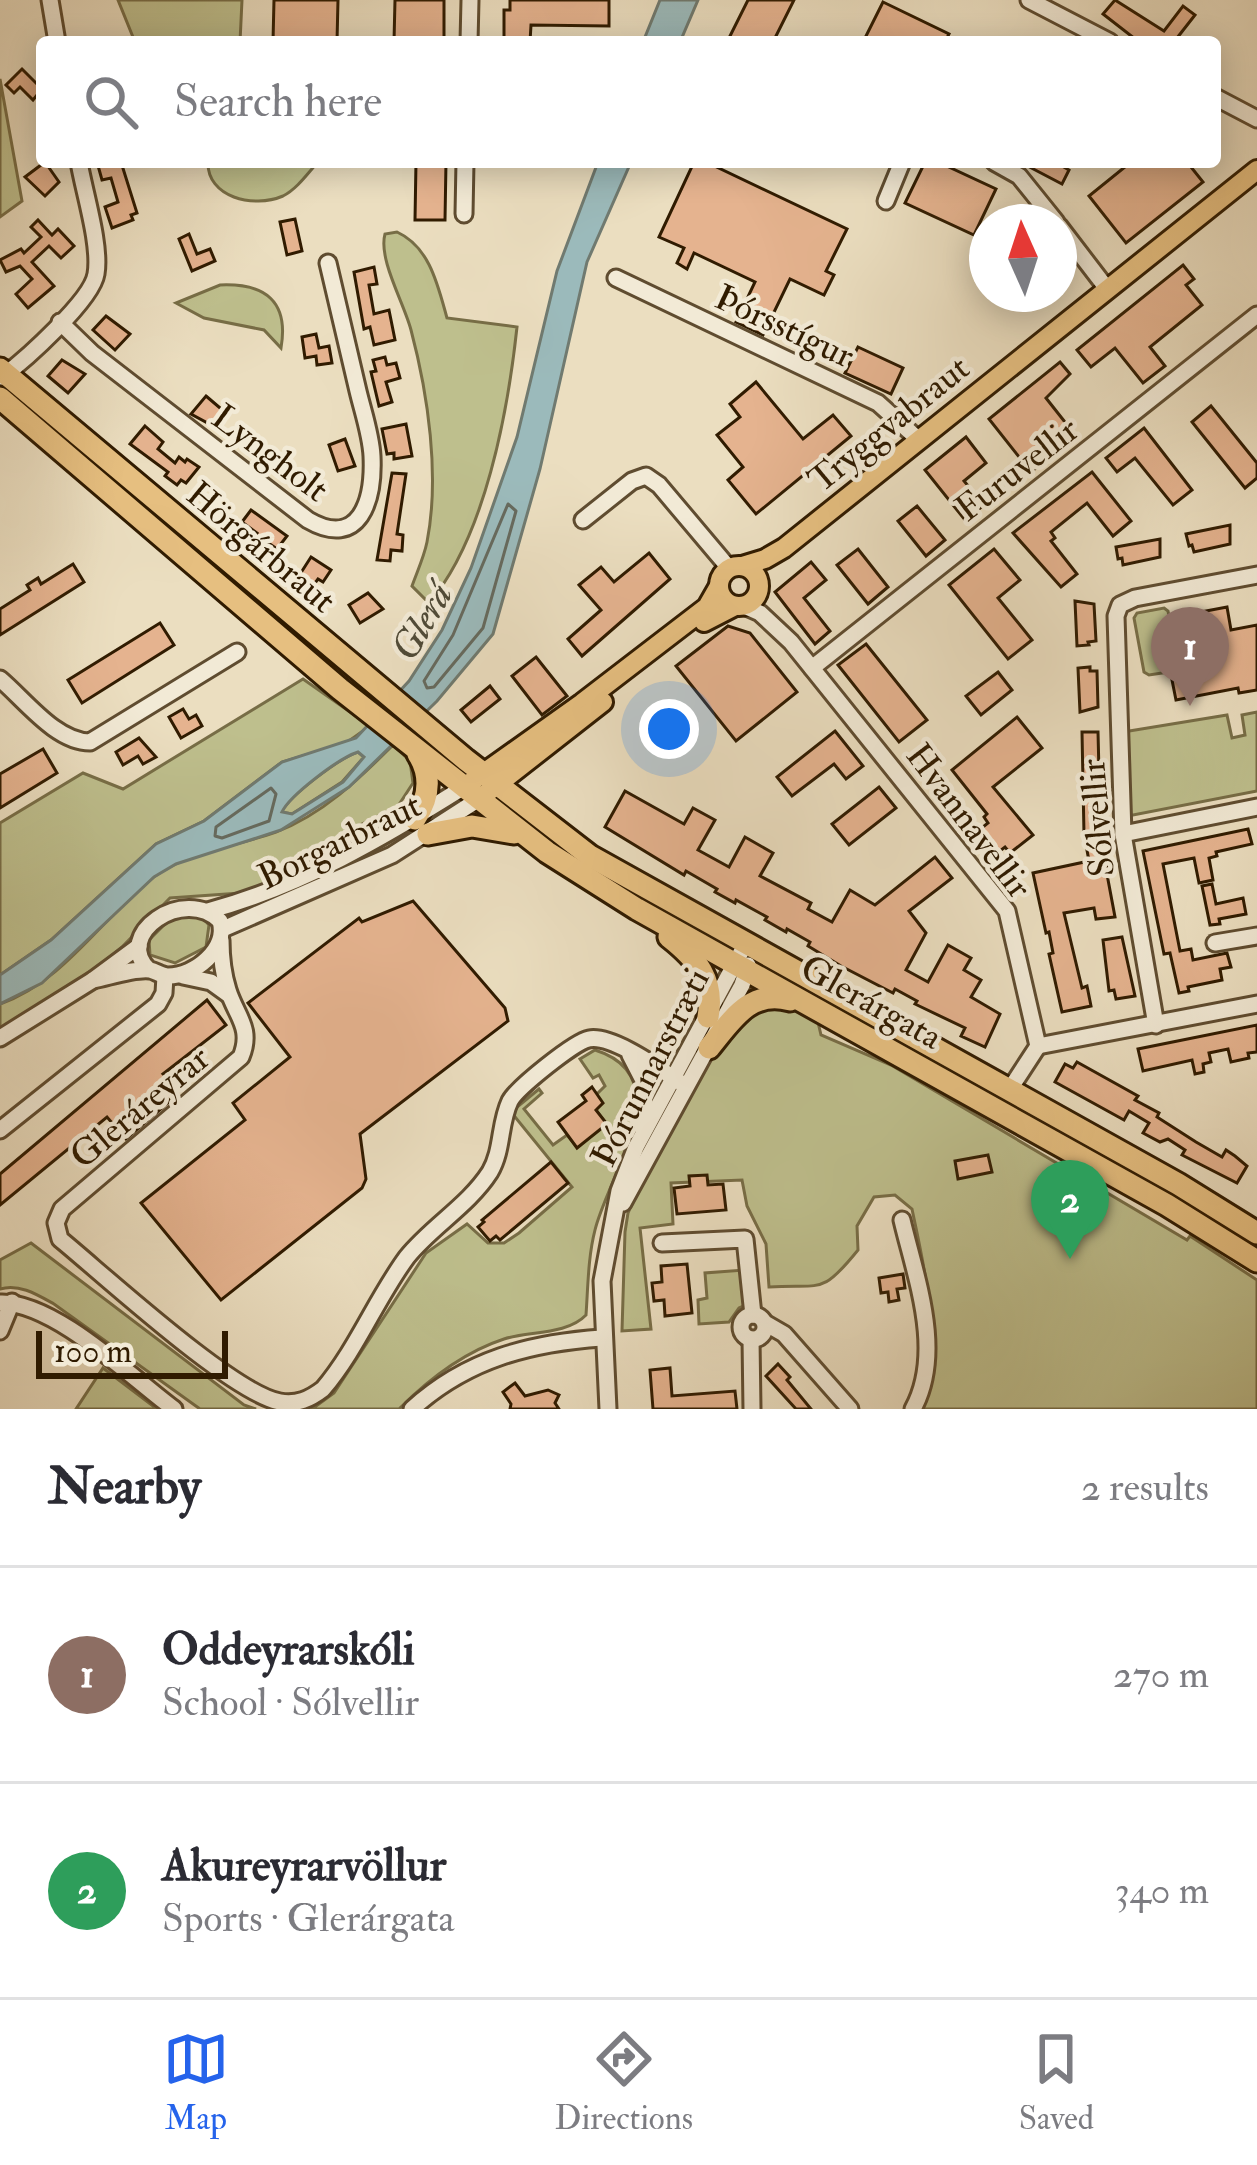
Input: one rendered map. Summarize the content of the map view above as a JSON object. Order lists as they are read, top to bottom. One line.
{"streets":{"highway":["Hörgárbraut","Glerárgata"],"main road":["Tryggvabraut"],"street":["Þórsstígur","Lyngholt","Furuvellir","Sólvellir","Hvannavellir","Borgarbraut","Þórunnarstræti","Gleráreyrar"]},"crossings":[["Þórsstígur","Tryggvabraut"],["Tryggvabraut","Hörgárbraut"],["Tryggvabraut","Hvannavellir"],["Tryggvabraut","Borgarbraut"],["Tryggvabraut","Glerárgata"],["Furuvellir","Hvannavellir"],["Hörgárbraut","Borgarbraut"],["Hörgárbraut","Glerárgata"],["Borgarbraut","Glerárgata"],["Borgarbraut","Gleráreyrar"],["Glerárgata","Þórunnarstræti"]],"water":["Glerá"],"scale_bar":"100 m","north":"top","page":{"search":"Search here","pins":["1","2"],"scale":"100 m","heading":["Nearby","2 results"],"list":[{"mark":"1","name":"Oddeyrarskóli","note":"School · Sólvellir","value":"270 m"},{"mark":"2","name":"Akureyrarvöllur","note":"Sports · Glerárgata","value":"340 m"}],"nav":["Map","Directions","Saved"]}}
